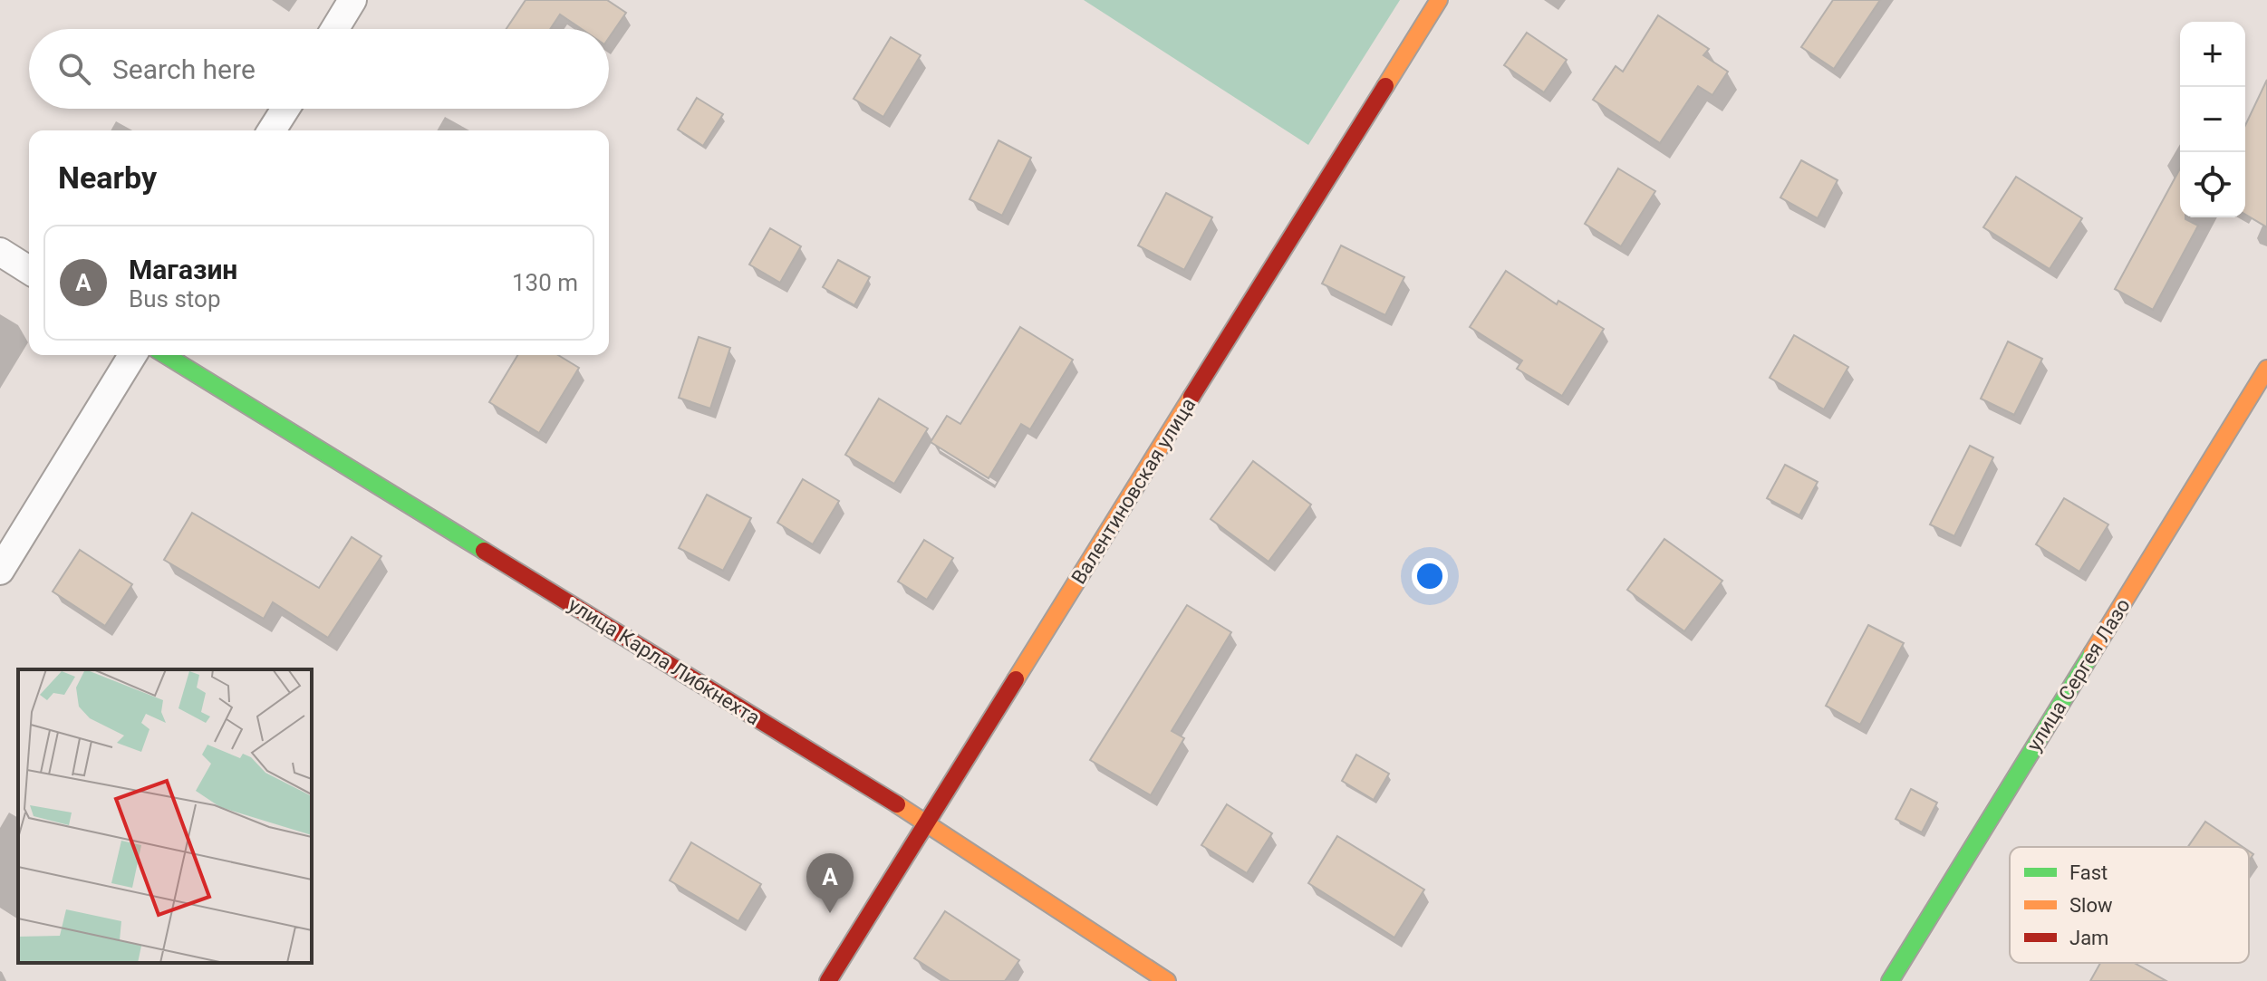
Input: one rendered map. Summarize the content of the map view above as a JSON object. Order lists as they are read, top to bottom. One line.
{"streets":{"street":["Валентиновская улица","улица Карла Либкнехта","улица Сергея Лазо"]},"crossings":[["Валентиновская улица","улица Карла Либкнехта"]],"legend":["Fast","Slow","Jam"],"page":{"map_buttons":["+","−"],"search":"Search here","heading":"Nearby","list":[{"mark":"A","name":"Магазин","note":"Bus stop","value":"130 m"}],"pins":"A"}}
